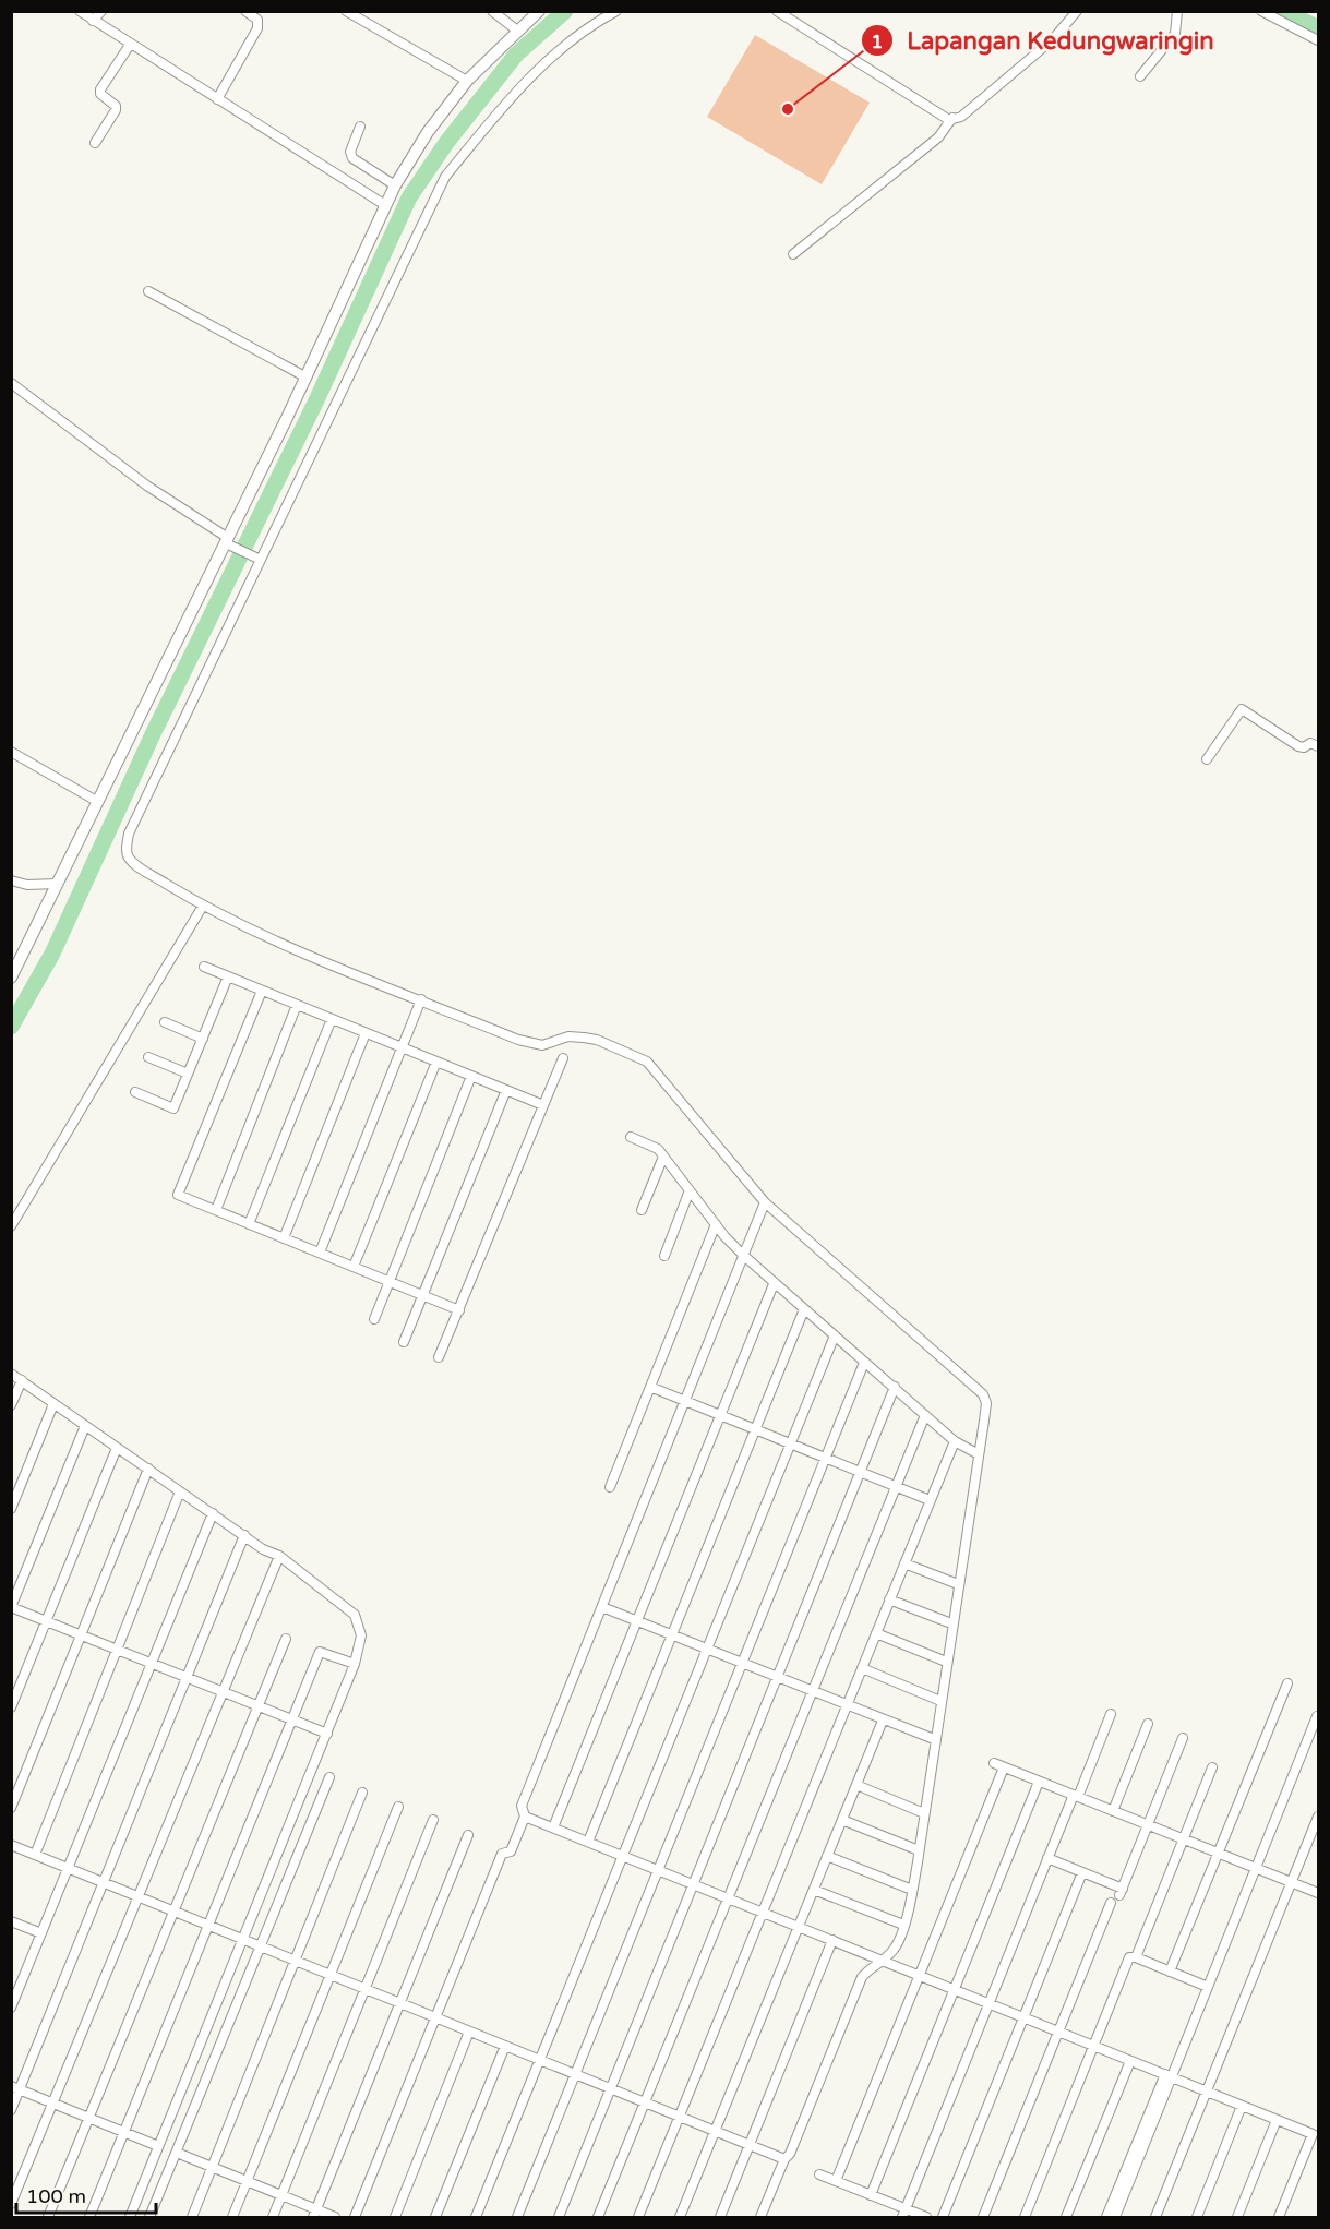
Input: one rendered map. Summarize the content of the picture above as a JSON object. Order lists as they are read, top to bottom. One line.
{"places":["Lapangan Kedungwaringin"],"scale_bar":"100 m"}
